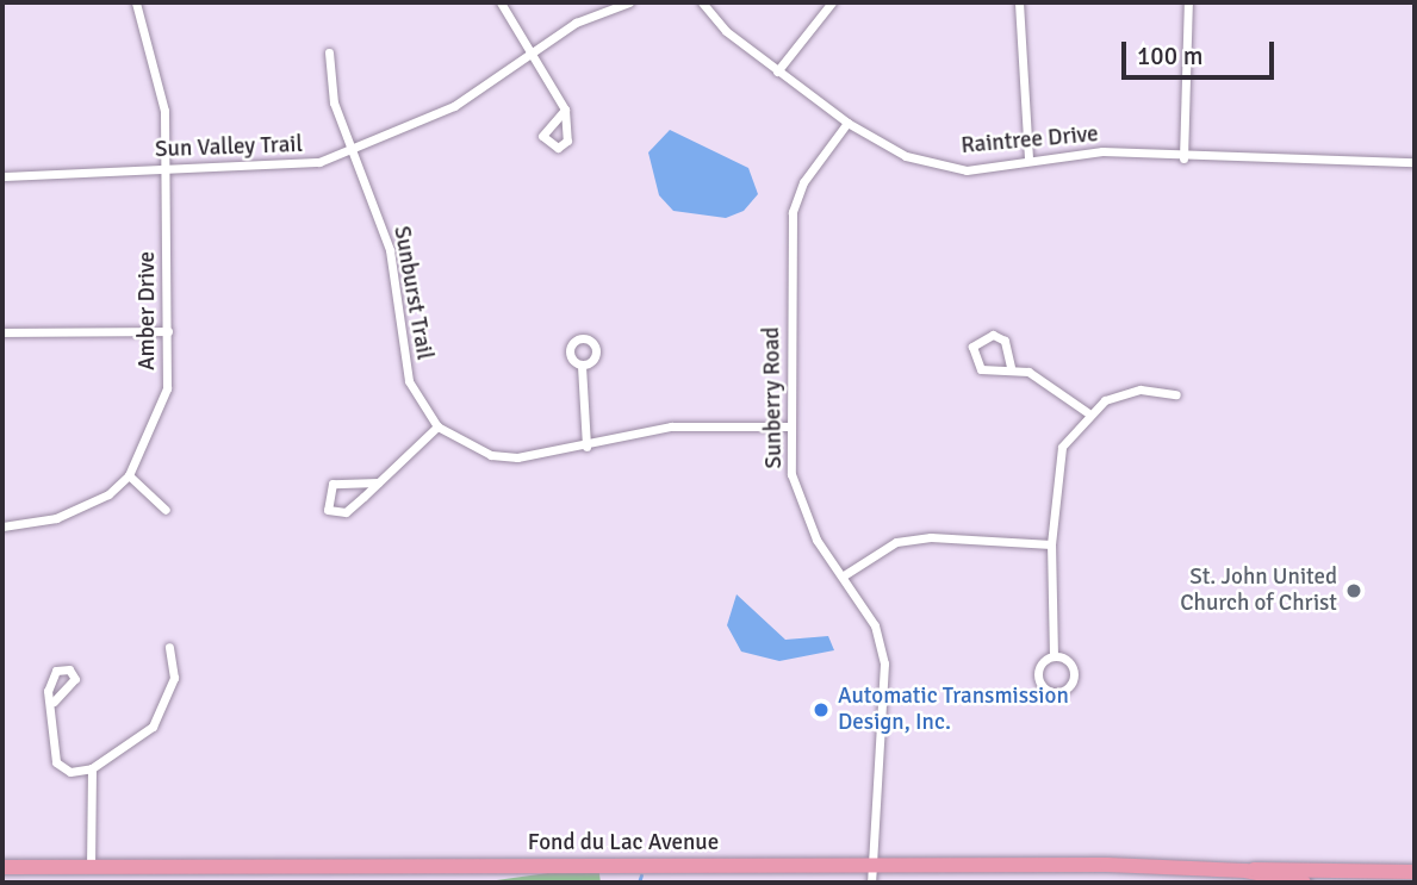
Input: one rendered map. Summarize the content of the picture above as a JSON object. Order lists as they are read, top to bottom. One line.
{"streets":{"main road":["Fond du Lac Avenue"],"street":["Raintree Drive","Sun Valley Trail","Sunburst Trail","Amber Drive","Sunberry Road"]},"crossings":[["Raintree Drive","Sunberry Road"],["Sun Valley Trail","Sunburst Trail"],["Sun Valley Trail","Amber Drive"],["Sunburst Trail","Sunberry Road"],["Sunberry Road","Fond du Lac Avenue"]],"places":["St. John United Church of Christ","Automatic Transmission Design, Inc."],"scale_bar":"100 m"}
